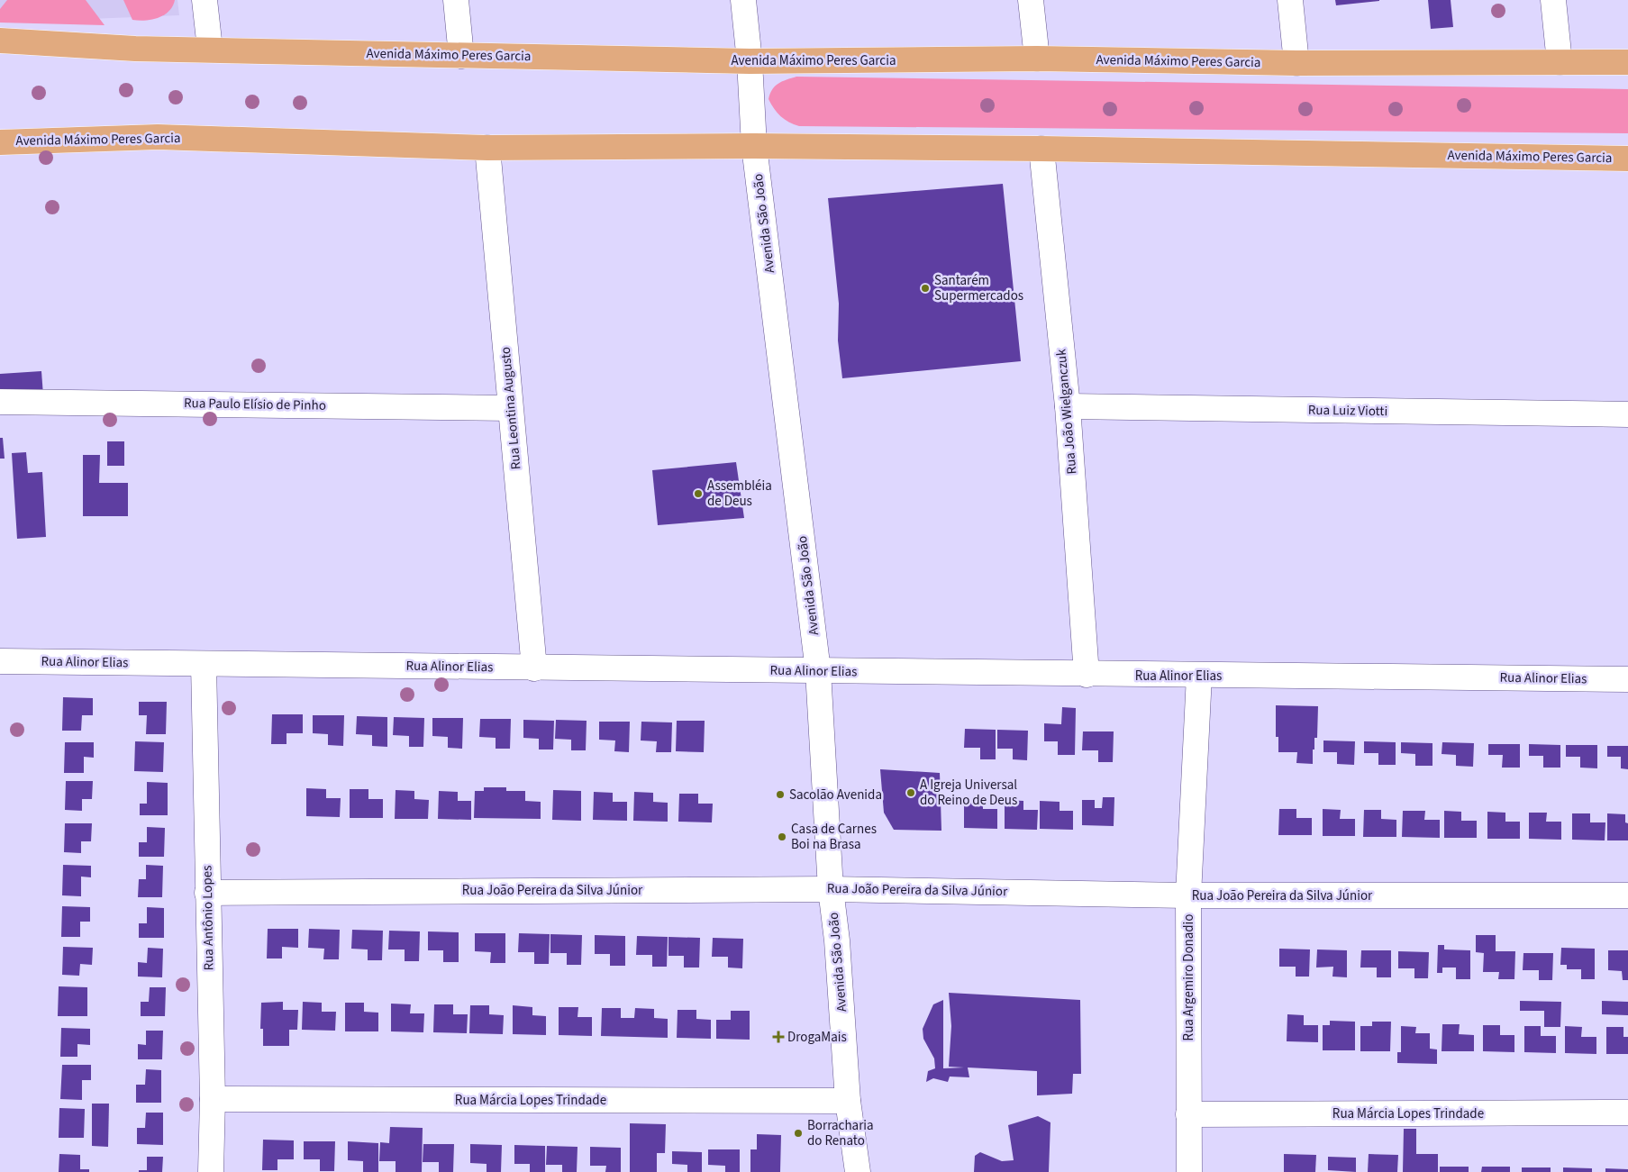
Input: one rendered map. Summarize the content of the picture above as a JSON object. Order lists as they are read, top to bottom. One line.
{"streets":{"main road":["Avenida Máximo Peres Garcia"],"street":["Avenida São João","Rua Paulo Elísio de Pinho","Rua Leontina Augusto","Rua Luiz Viotti","Rua João Wielganczuk","Rua Alinor Elias","Rua João Pereira da Silva Júnior","Rua Antônio Lopes","Rua Argemiro Donadio","Rua Márcia Lopes Trindade"]},"crossings":[["Avenida Máximo Peres Garcia","Avenida São João"],["Avenida Máximo Peres Garcia","Rua Leontina Augusto"],["Avenida Máximo Peres Garcia","Rua João Wielganczuk"],["Avenida São João","Rua Alinor Elias"],["Avenida São João","Rua João Pereira da Silva Júnior"],["Avenida São João","Rua Márcia Lopes Trindade"],["Rua Paulo Elísio de Pinho","Rua Leontina Augusto"],["Rua Leontina Augusto","Rua Alinor Elias"],["Rua Luiz Viotti","Rua João Wielganczuk"],["Rua João Wielganczuk","Rua Alinor Elias"],["Rua Alinor Elias","Rua Antônio Lopes"],["Rua Alinor Elias","Rua Argemiro Donadio"],["Rua João Pereira da Silva Júnior","Rua Antônio Lopes"],["Rua João Pereira da Silva Júnior","Rua Argemiro Donadio"],["Rua Antônio Lopes","Rua Márcia Lopes Trindade"],["Rua Argemiro Donadio","Rua Márcia Lopes Trindade"]],"places":{"other":["Santarém Supermercados","Assembléia de Deus","A Igreja Universal do Reino de Deus","Sacolão Avenida","Casa de Carnes Boi na Brasa","Borracharia do Renato"],"health":["DrogaMais"]}}
